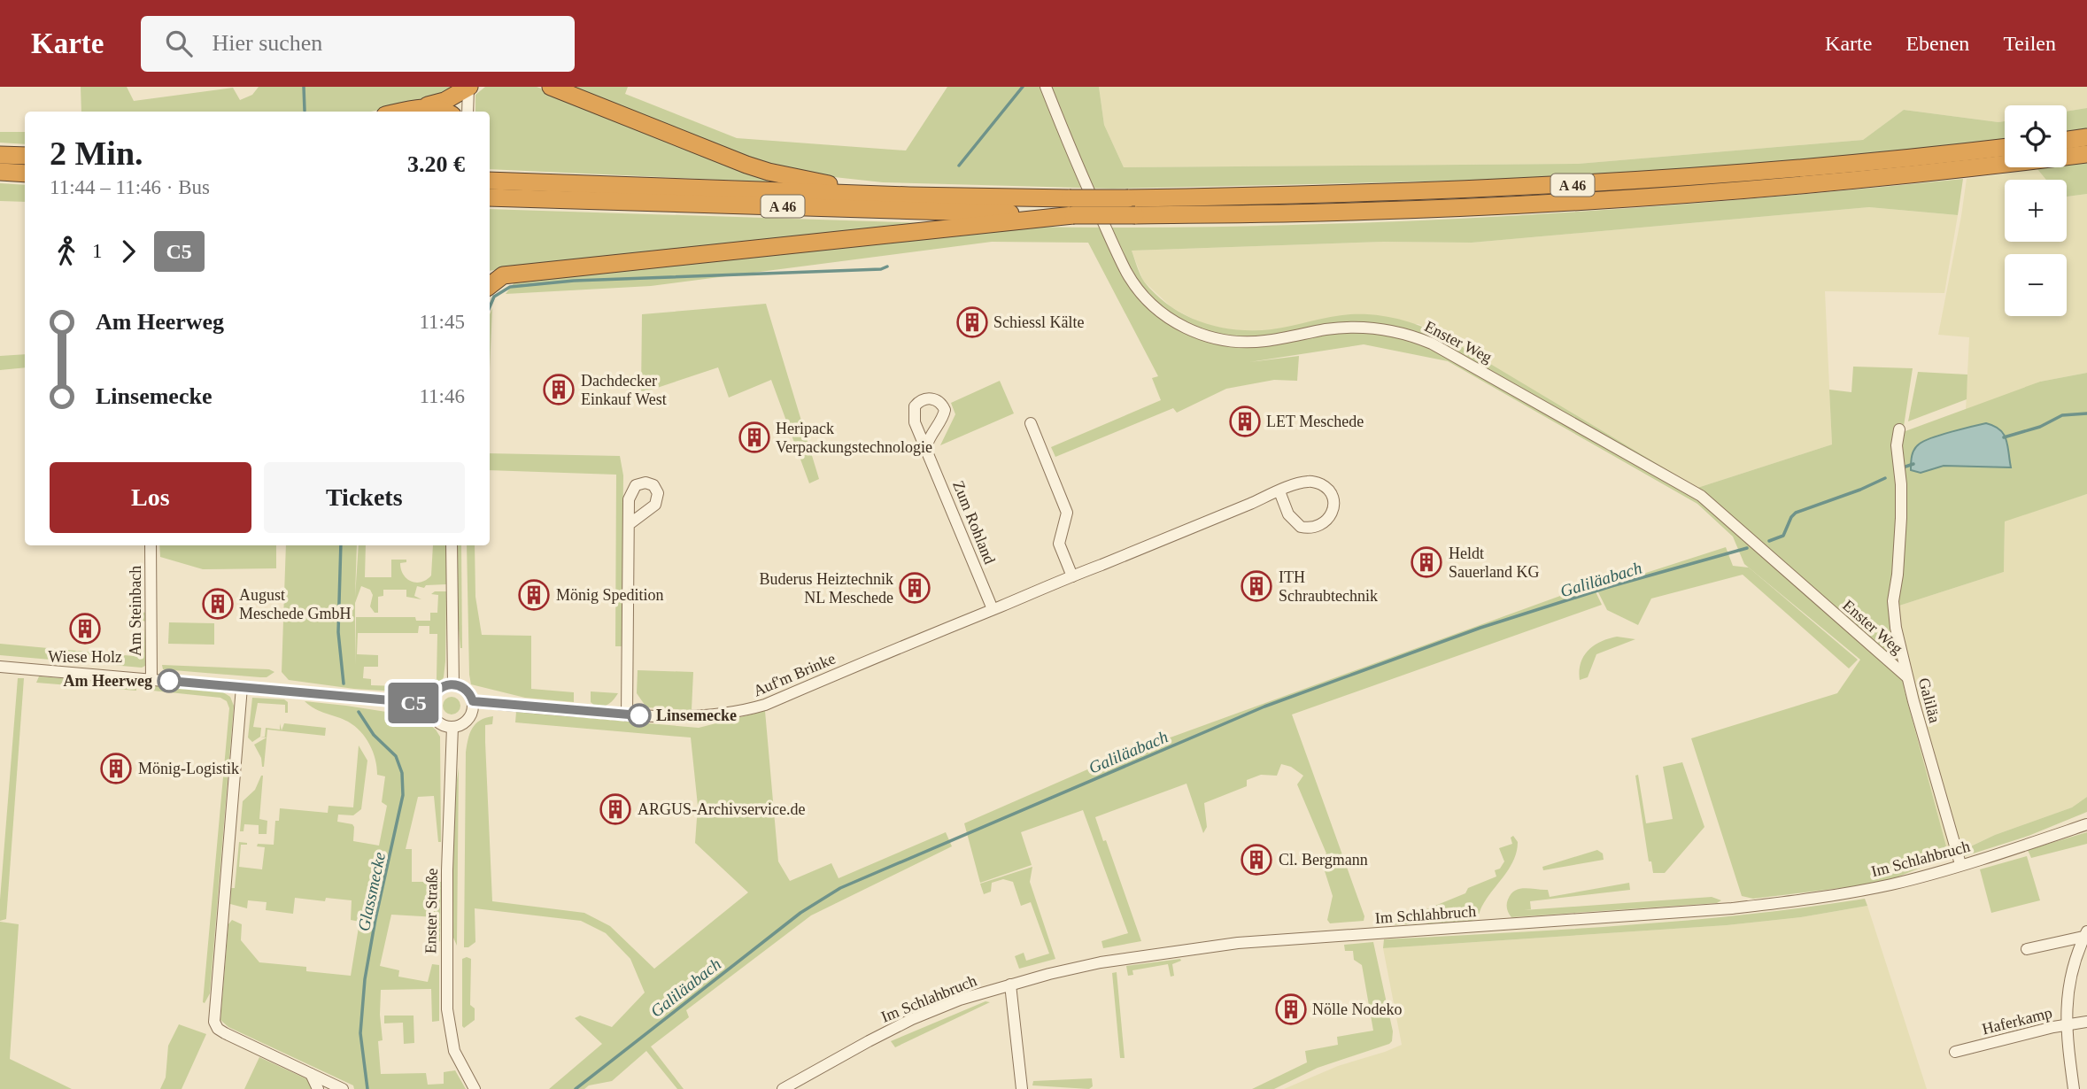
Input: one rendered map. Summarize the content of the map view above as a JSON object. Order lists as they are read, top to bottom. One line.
{"streets":{"highway":["A 46"],"street":["Enster Weg","Zum Rohland","Am Steinbach","Auf'm Brinke","Galiläa","Im Schlahbruch","Enster Straße","Haferkamp"]},"crossings":[["Enster Weg","Galiläa"],["Zum Rohland","Auf'm Brinke"],["Am Steinbach","Auf'm Brinke"],["Am Steinbach","Enster Straße"],["Auf'm Brinke","Enster Straße"],["Galiläa","Im Schlahbruch"]],"water":["Galiläabach","Glassmecke"],"places":{"building":["Schiessl Kälte","Dachdecker Einkauf West","LET Meschede","Heripack Verpackungstechnologie","Heldt Sauerland KG","ITH Schraubtechnik","Buderus Heiztechnik NL Meschede","Mönig Spedition","August Meschede GmbH","Wiese Holz","Mönig-Logistik","ARGUS-Archivservice.de","Cl. Bergmann","Nölle Nodeko"],"other":["Am Heerweg","Linsemecke"]},"lines":["bus line C5"],"page":{"header":"Karte","search":"Hier suchen","nav":["Karte","Ebenen","Teilen"],"on_map":"C5","map_buttons":["+","−"],"heading":["2 Min.","11:44 – 11:46 · Bus","3.20 €"],"legs":["1","C5"],"list":[{"name":"Am Heerweg","value":"11:45"},{"name":"Linsemecke","value":"11:46"}],"buttons":["Los","Tickets"]}}
